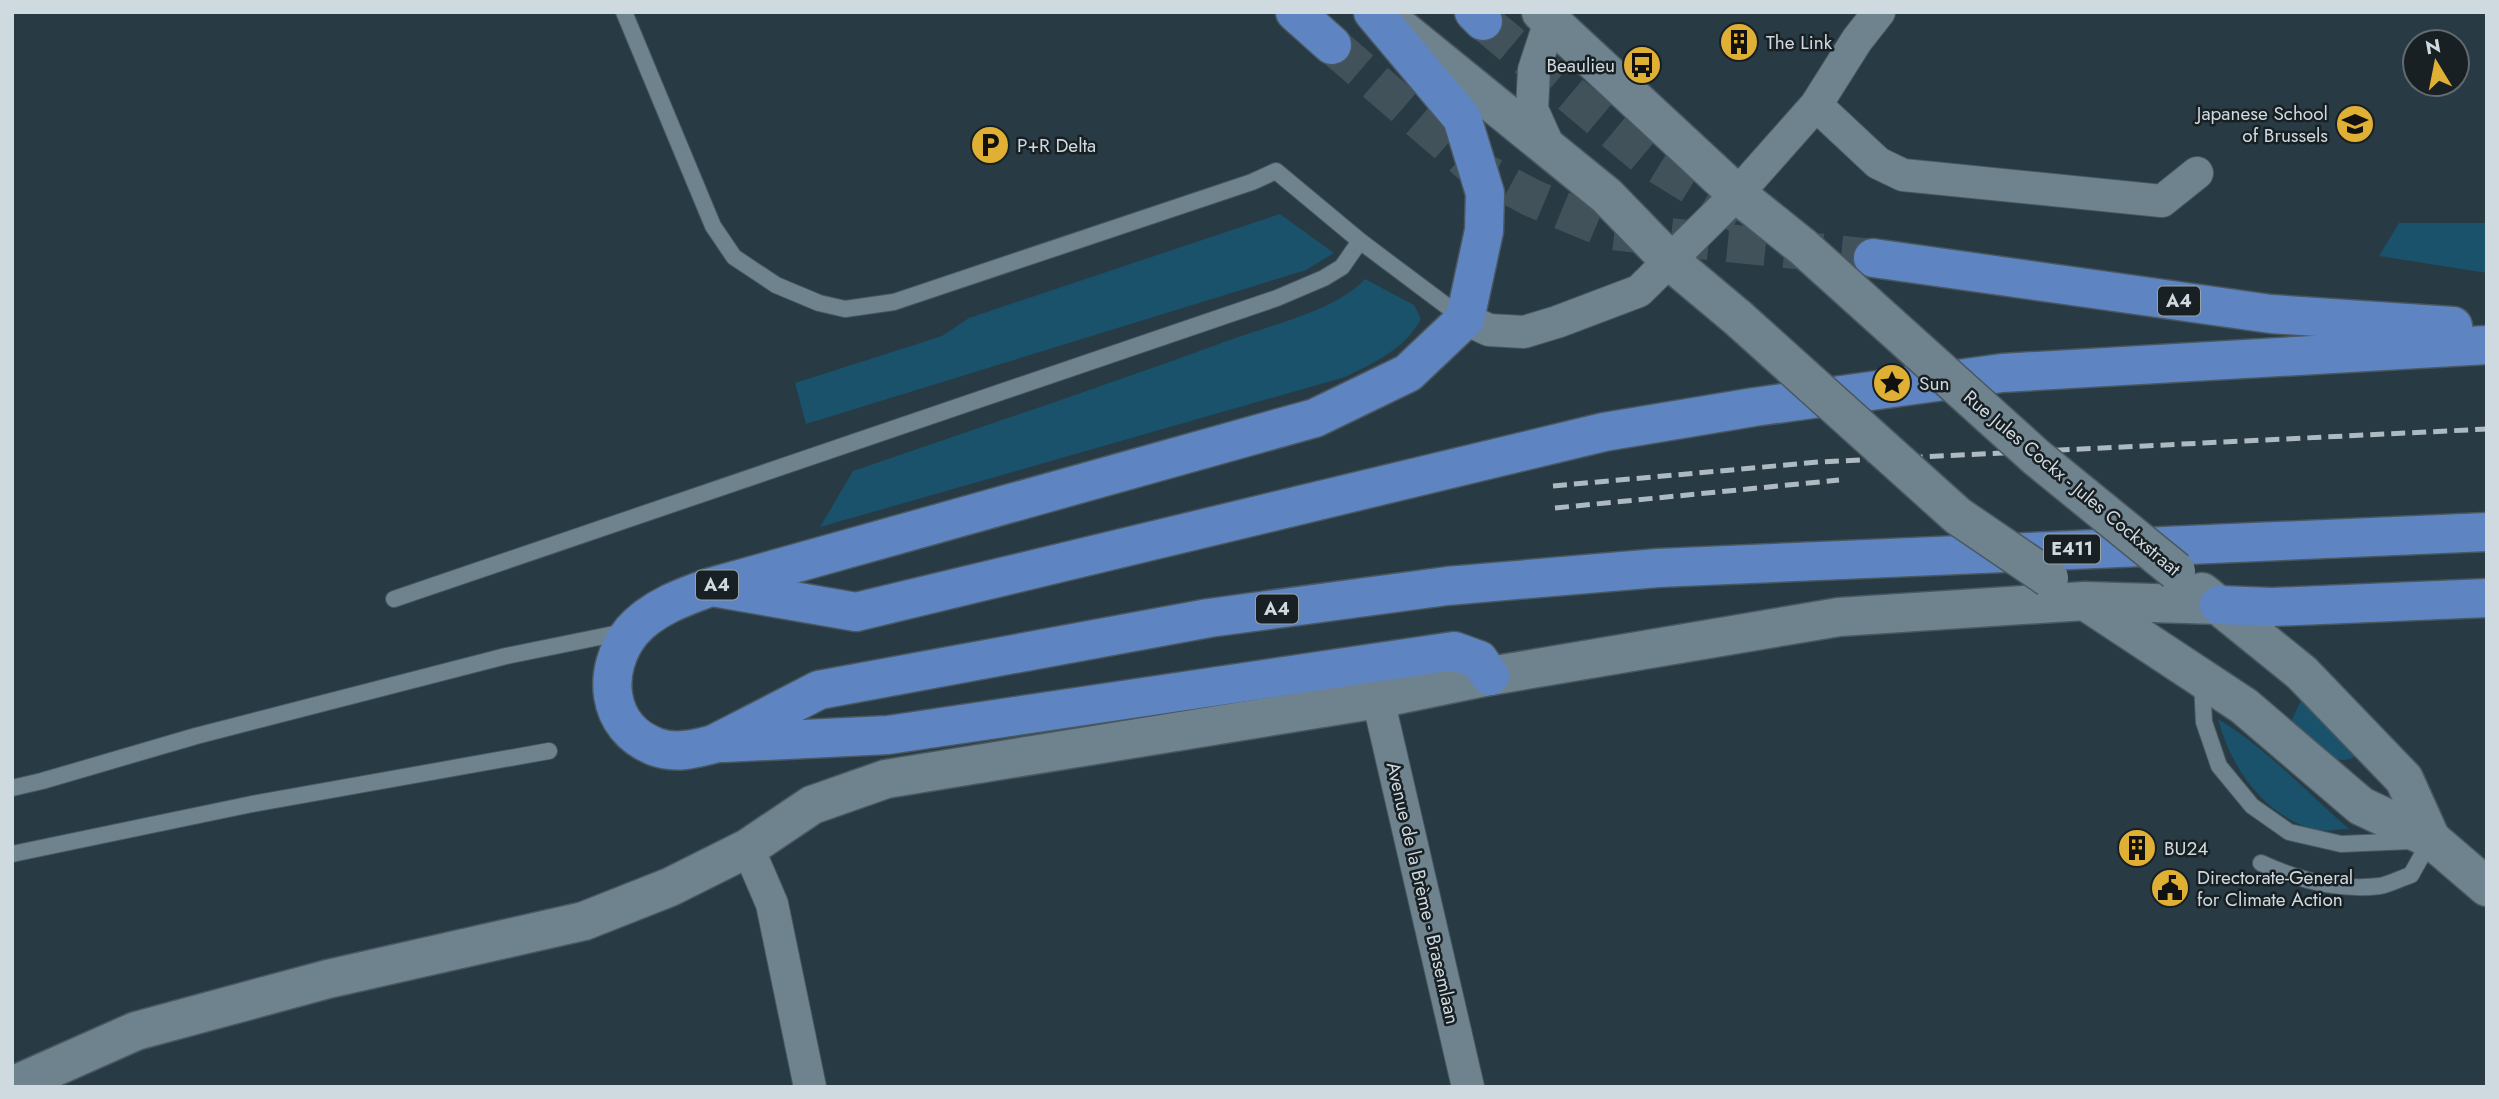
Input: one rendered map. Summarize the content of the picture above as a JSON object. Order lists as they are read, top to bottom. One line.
{"streets":{"highway":["A4","E411"],"street":["Rue Jules Cockx - Jules Cockxstraat","Avenue de la Brème - Brasemlaan"]},"crossings":[["A4","E411"]],"places":{"building":["The Link","BU24"],"bus stop":["Beaulieu"],"school or university":["Japanese School of Brussels"],"parking":["P+R Delta"],"place":["Sun"],"public building":["Directorate-General for Climate Action"]},"north":"top"}
